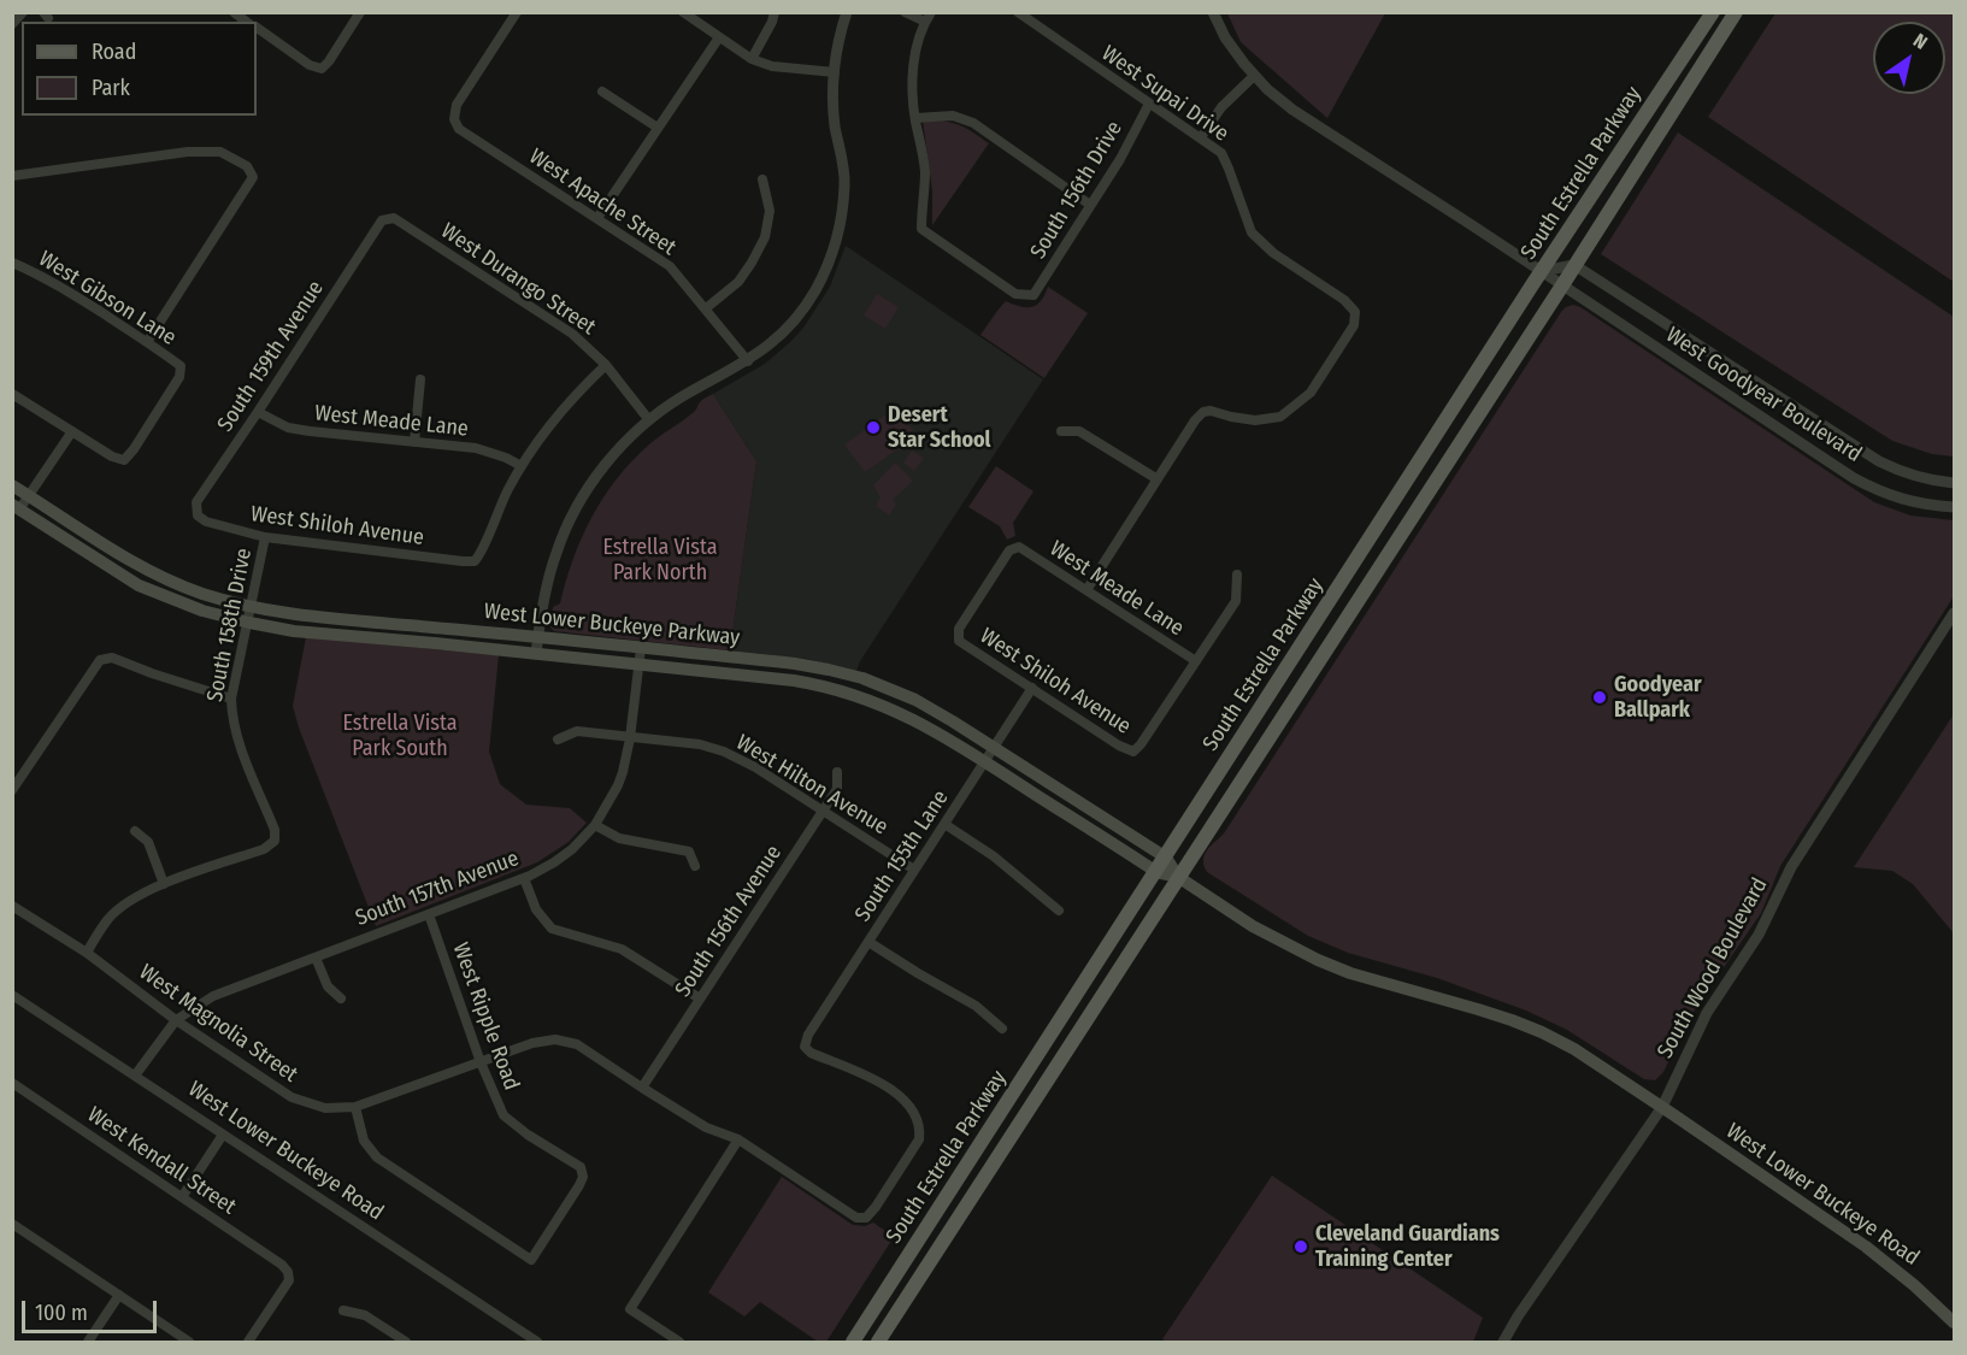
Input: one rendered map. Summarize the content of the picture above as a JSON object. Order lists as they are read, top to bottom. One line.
{"streets":{"main road":["South Estrella Parkway","West Lower Buckeye Parkway","West Lower Buckeye Road"],"street":["West Supai Drive","South 156th Drive","West Apache Street","West Durango Street","West Gibson Lane","South 159th Avenue","West Goodyear Boulevard","West Meade Lane","West Shiloh Avenue","South 158th Drive","West Hilton Avenue","South 155th Lane","South 157th Avenue","South 156th Avenue","South Wood Boulevard","West Ripple Road","West Magnolia Street","West Kendall Street"]},"crossings":[["West Supai Drive","South 156th Drive"],["South Estrella Parkway","West Goodyear Boulevard"],["South Estrella Parkway","West Lower Buckeye Parkway"],["West Durango Street","South 159th Avenue"],["South 159th Avenue","West Meade Lane"],["South 159th Avenue","West Shiloh Avenue"],["West Meade Lane","West Shiloh Avenue"],["West Shiloh Avenue","South 158th Drive"],["West Shiloh Avenue","South 155th Lane"],["South 158th Drive","West Lower Buckeye Parkway"],["West Lower Buckeye Parkway","South 155th Lane"],["West Lower Buckeye Parkway","South 157th Avenue"],["West Lower Buckeye Parkway","South Wood Boulevard"],["West Lower Buckeye Parkway","West Lower Buckeye Road"],["West Hilton Avenue","South 155th Lane"],["West Hilton Avenue","South 157th Avenue"],["West Hilton Avenue","South 156th Avenue"],["South 157th Avenue","West Ripple Road"],["South 157th Avenue","West Magnolia Street"],["South 157th Avenue","West Lower Buckeye Road"],["South Wood Boulevard","West Lower Buckeye Road"],["West Ripple Road","West Magnolia Street"]],"parks":["Estrella Vista Park North","Estrella Vista Park South"],"places":["Desert Star School","Goodyear Ballpark","Cleveland Guardians Training Center"],"legend":["Road","Park"],"scale_bar":"100 m","north":"top right"}
